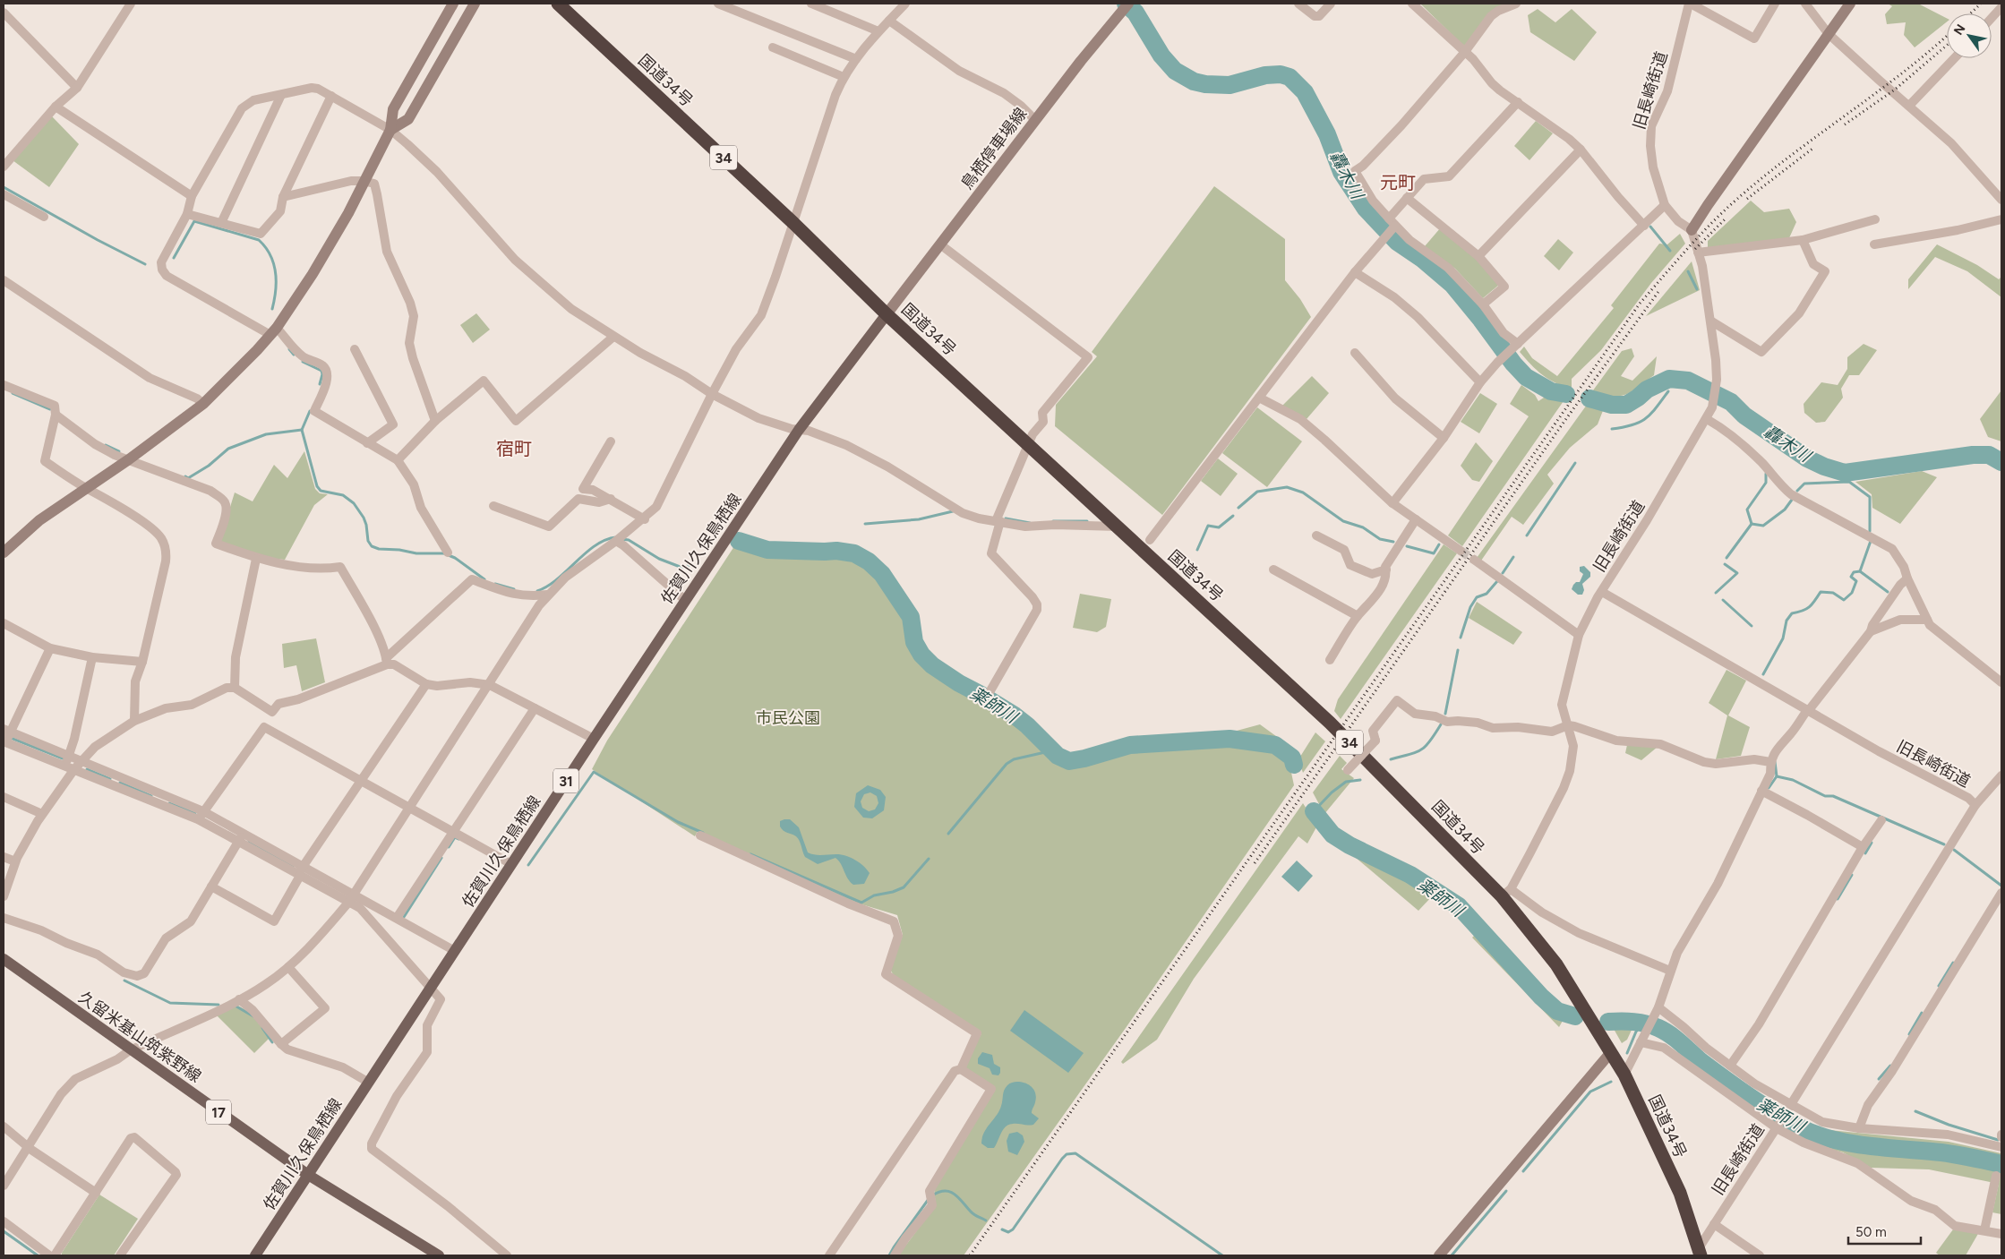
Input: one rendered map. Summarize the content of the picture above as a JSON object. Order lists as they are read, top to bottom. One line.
{"streets":{"highway":["国道34号","34"],"main road":["佐賀川久保鳥栖線","31","久留米基山筑紫野線","17"],"street":["旧長崎街道","鳥栖停車場線"]},"crossings":[["国道34号","旧長崎街道"],["国道34号","鳥栖停車場線"],["国道34号","佐賀川久保鳥栖線"],["鳥栖停車場線","佐賀川久保鳥栖線"],["佐賀川久保鳥栖線","久留米基山筑紫野線"]],"districts":["元町","宿町"],"water":["轟木川","薬師川"],"parks":["市民公園"],"scale_bar":"50 m","north":"top left"}
